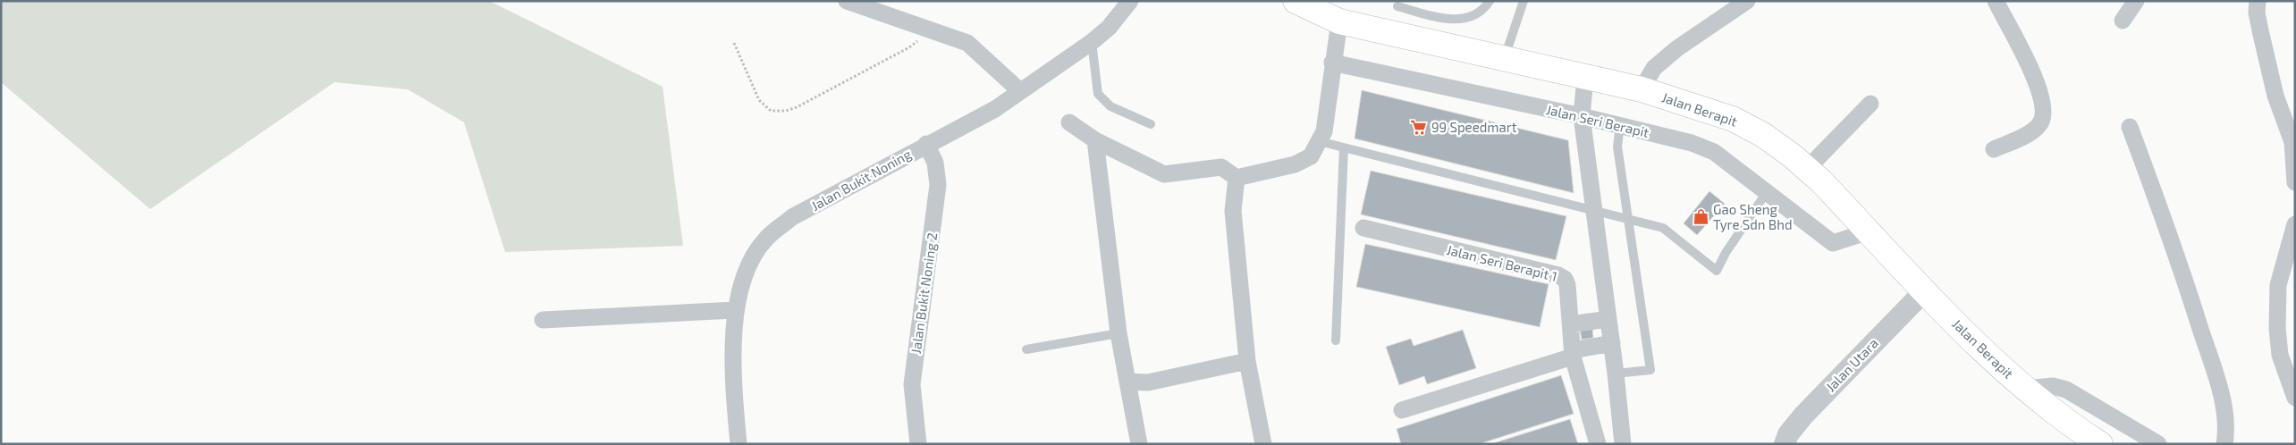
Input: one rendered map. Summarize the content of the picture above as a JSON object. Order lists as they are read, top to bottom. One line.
{"streets":{"main road":["Jalan Berapit"],"street":["Jalan Seri Berapit","Jalan Bukit Noning","Jalan Seri Berapit 1","Jalan Bukit Noning 2","Jalan Utara"]},"crossings":[["Jalan Berapit","Jalan Seri Berapit"],["Jalan Berapit","Jalan Utara"],["Jalan Bukit Noning","Jalan Bukit Noning 2"]],"places":{"supermarket":["99 Speedmart"],"shop":["Gao Sheng Tyre Sdn Bhd"]}}
